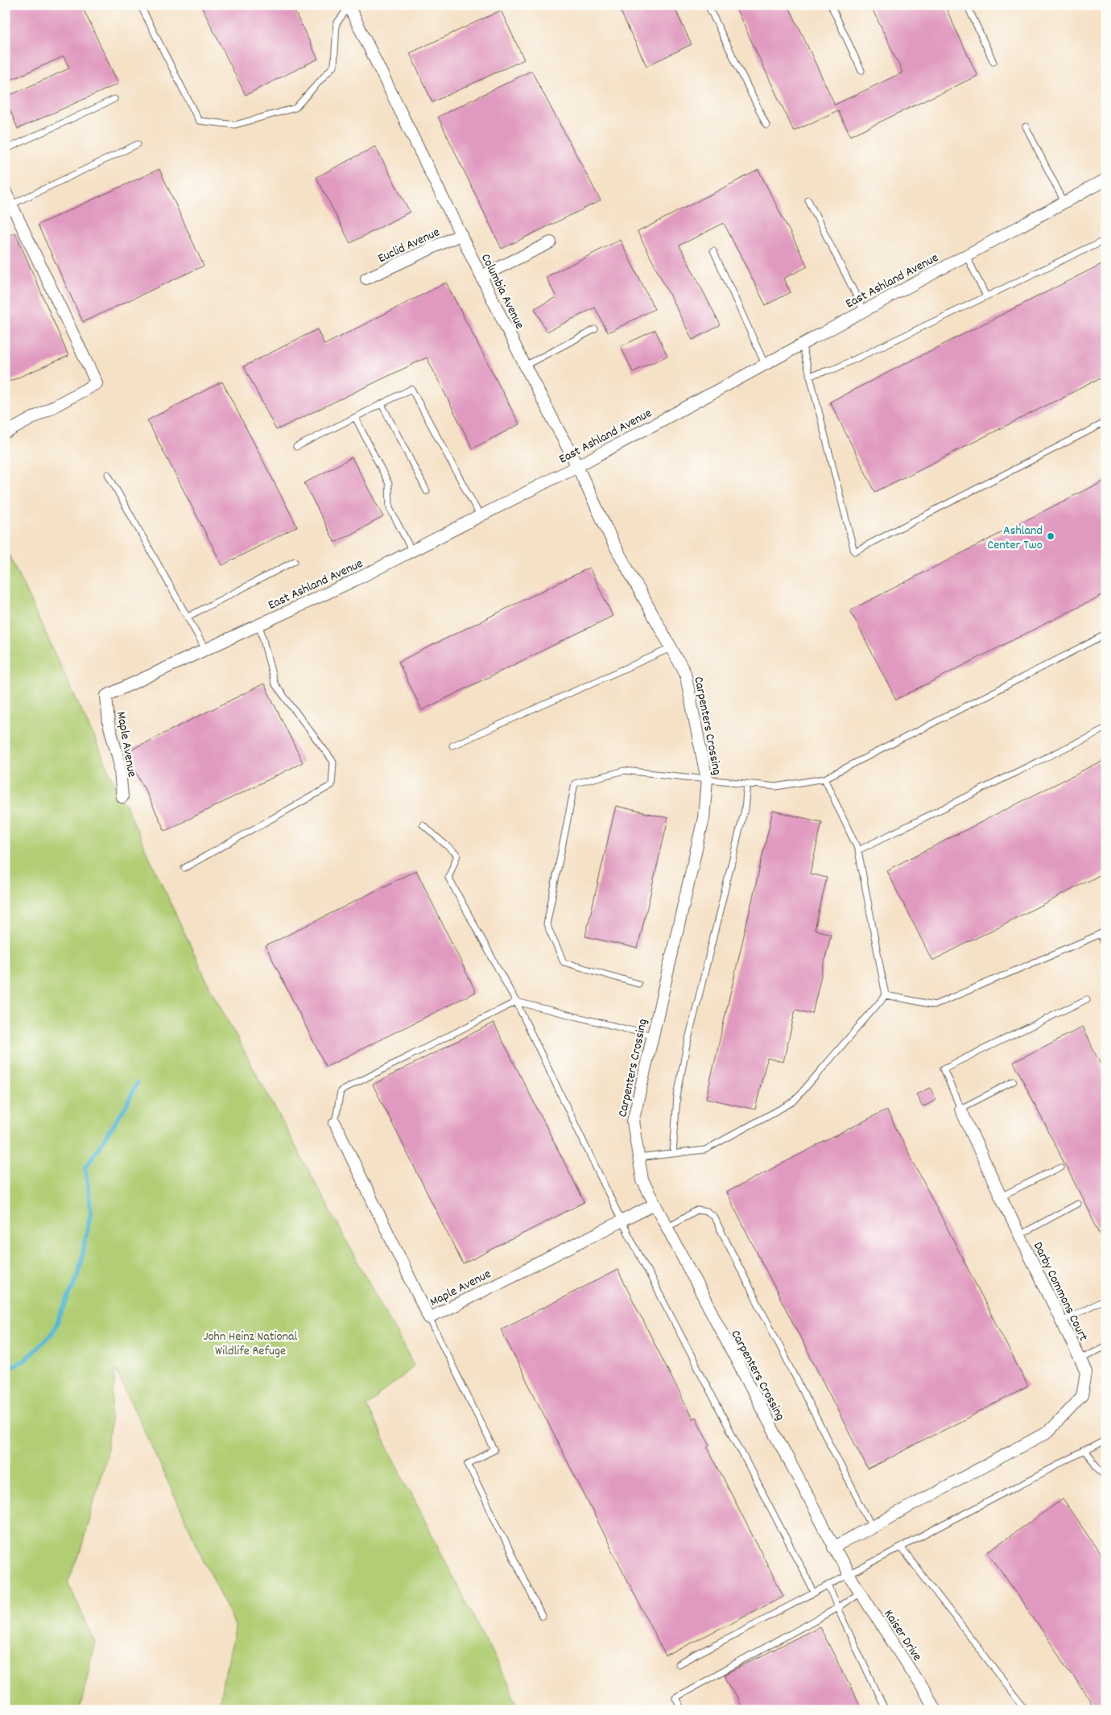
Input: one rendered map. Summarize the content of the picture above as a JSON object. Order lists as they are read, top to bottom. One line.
{"streets":{"street":["Euclid Avenue","East Ashland Avenue","Columbia Avenue","Carpenters Crossing","Maple Avenue","Darby Commons Court","Kaiser Drive"]},"crossings":[["Euclid Avenue","Columbia Avenue"],["East Ashland Avenue","Columbia Avenue"],["East Ashland Avenue","Maple Avenue"],["Columbia Avenue","Carpenters Crossing"],["Carpenters Crossing","Maple Avenue"],["Carpenters Crossing","Darby Commons Court"],["Carpenters Crossing","Kaiser Drive"]],"parks":["John Heinz National Wildlife Refuge"],"places":["Ashland Center Two"]}
